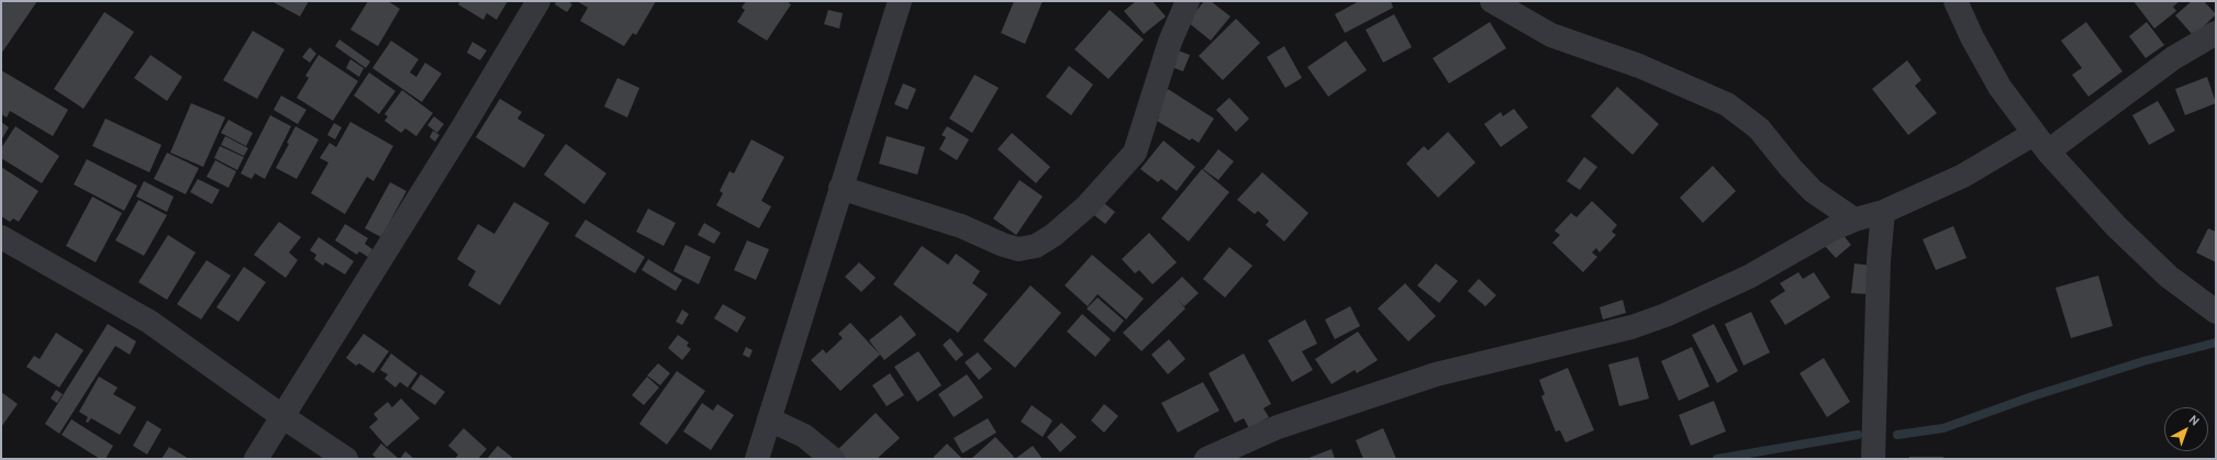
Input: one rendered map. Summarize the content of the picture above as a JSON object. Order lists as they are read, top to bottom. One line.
{"north":"top right"}
